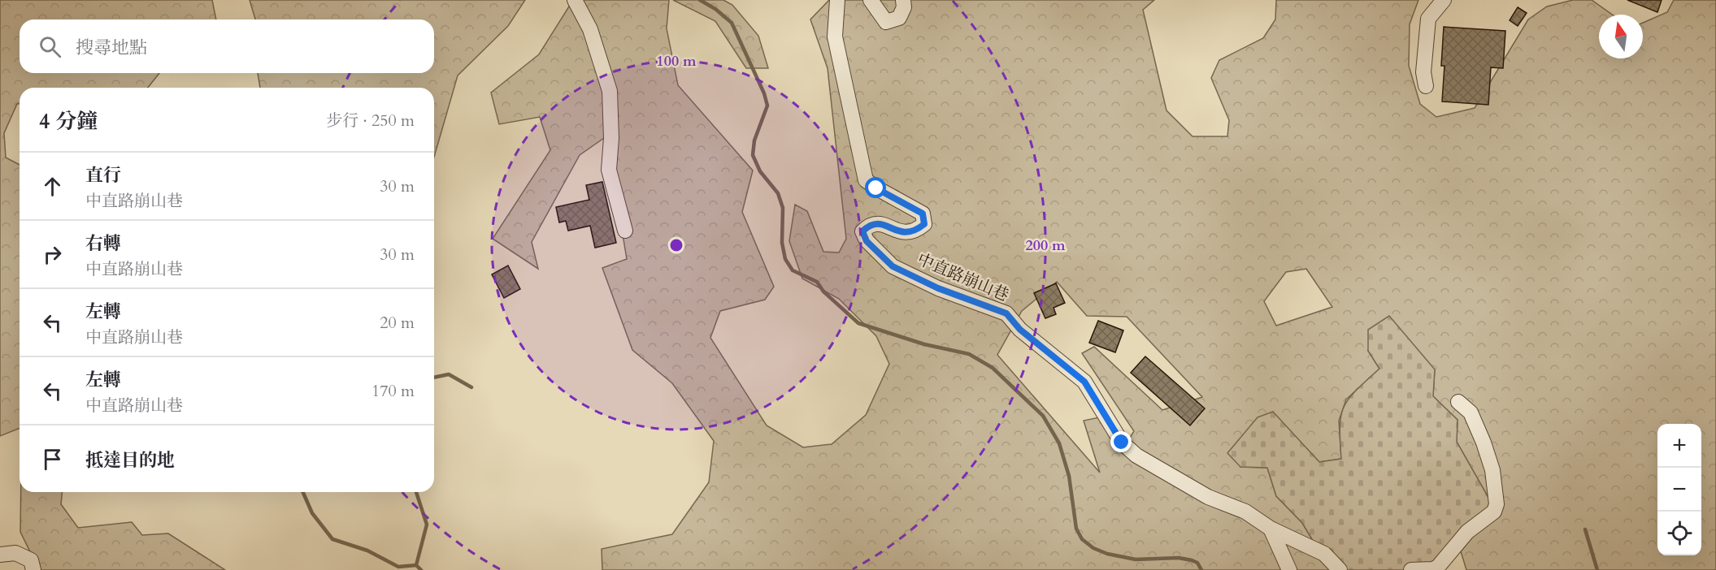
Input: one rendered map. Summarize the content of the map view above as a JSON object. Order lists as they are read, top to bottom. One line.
{"streets":{"street":["中直路崩山巷"]},"north":"top","page":{"search":"搜尋地點","heading":["4 分鐘","步行 · 250 m"],"list":[["直行","中直路崩山巷","30 m"],["右轉","中直路崩山巷","30 m"],["左轉","中直路崩山巷","20 m"],["左轉","中直路崩山巷","170 m"],"抵達目的地"],"map_buttons":["+","−"]},"rings":["100 m","200 m"]}
